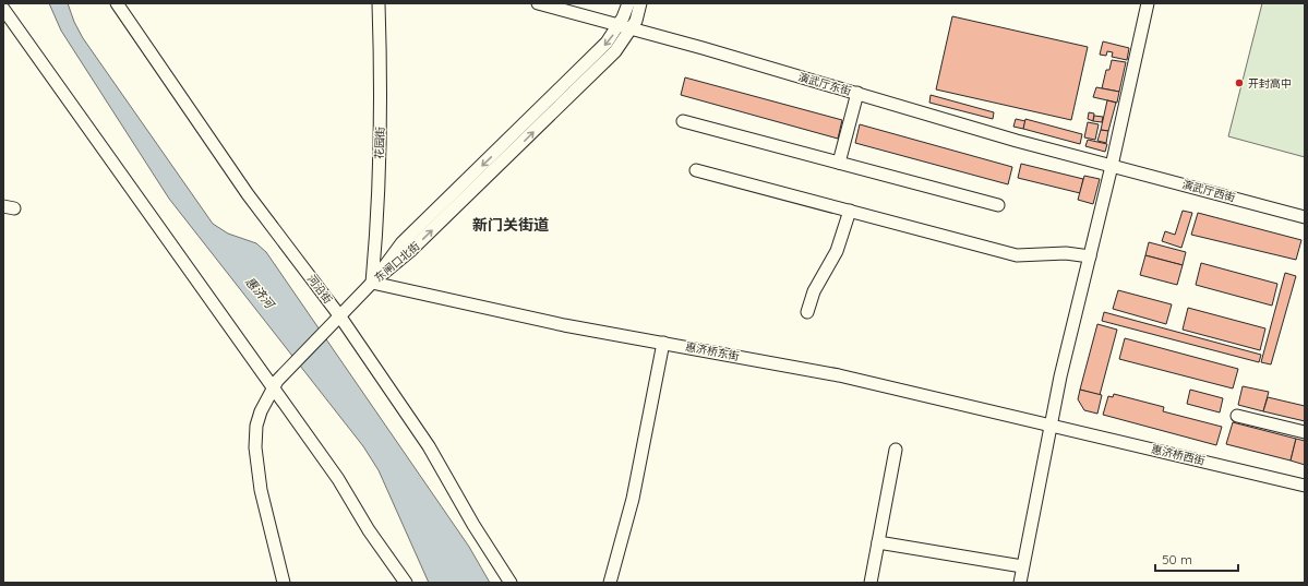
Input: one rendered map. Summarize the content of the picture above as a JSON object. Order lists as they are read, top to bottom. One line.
{"streets":{"street":["演武厅东街","花园街","演武厅西街","东闸口北街","河沿街","惠济桥东街","惠济桥西街"]},"crossings":[["演武厅东街","演武厅西街"],["演武厅东街","东闸口北街"],["花园街","东闸口北街"],["花园街","惠济桥东街"],["东闸口北街","惠济桥东街"],["惠济桥东街","惠济桥西街"]],"districts":["新门关街道"],"water":["惠济河"],"places":["开封高中"],"scale_bar":"50 m"}
